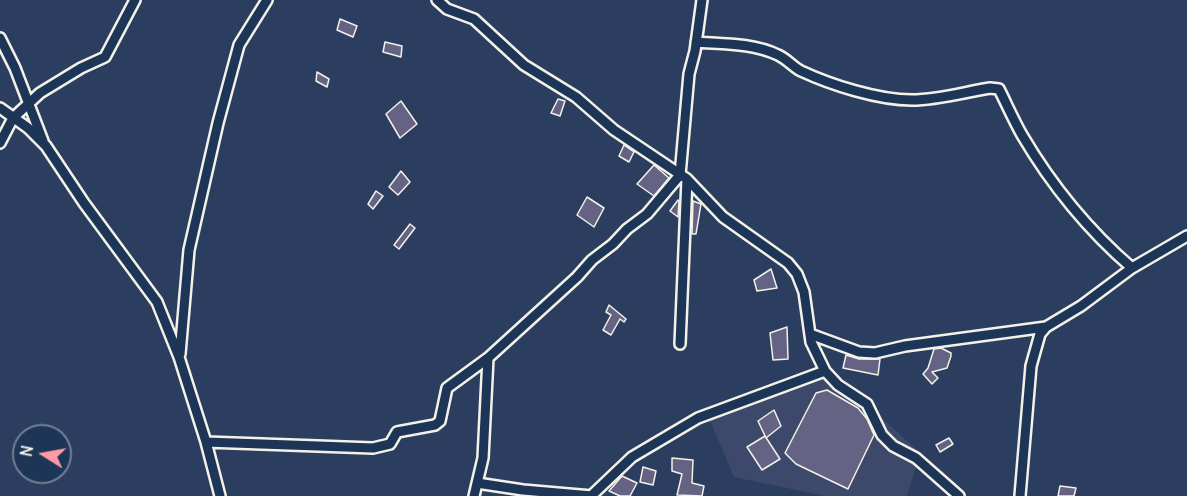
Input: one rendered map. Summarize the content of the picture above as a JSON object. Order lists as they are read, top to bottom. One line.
{"north":"left"}
